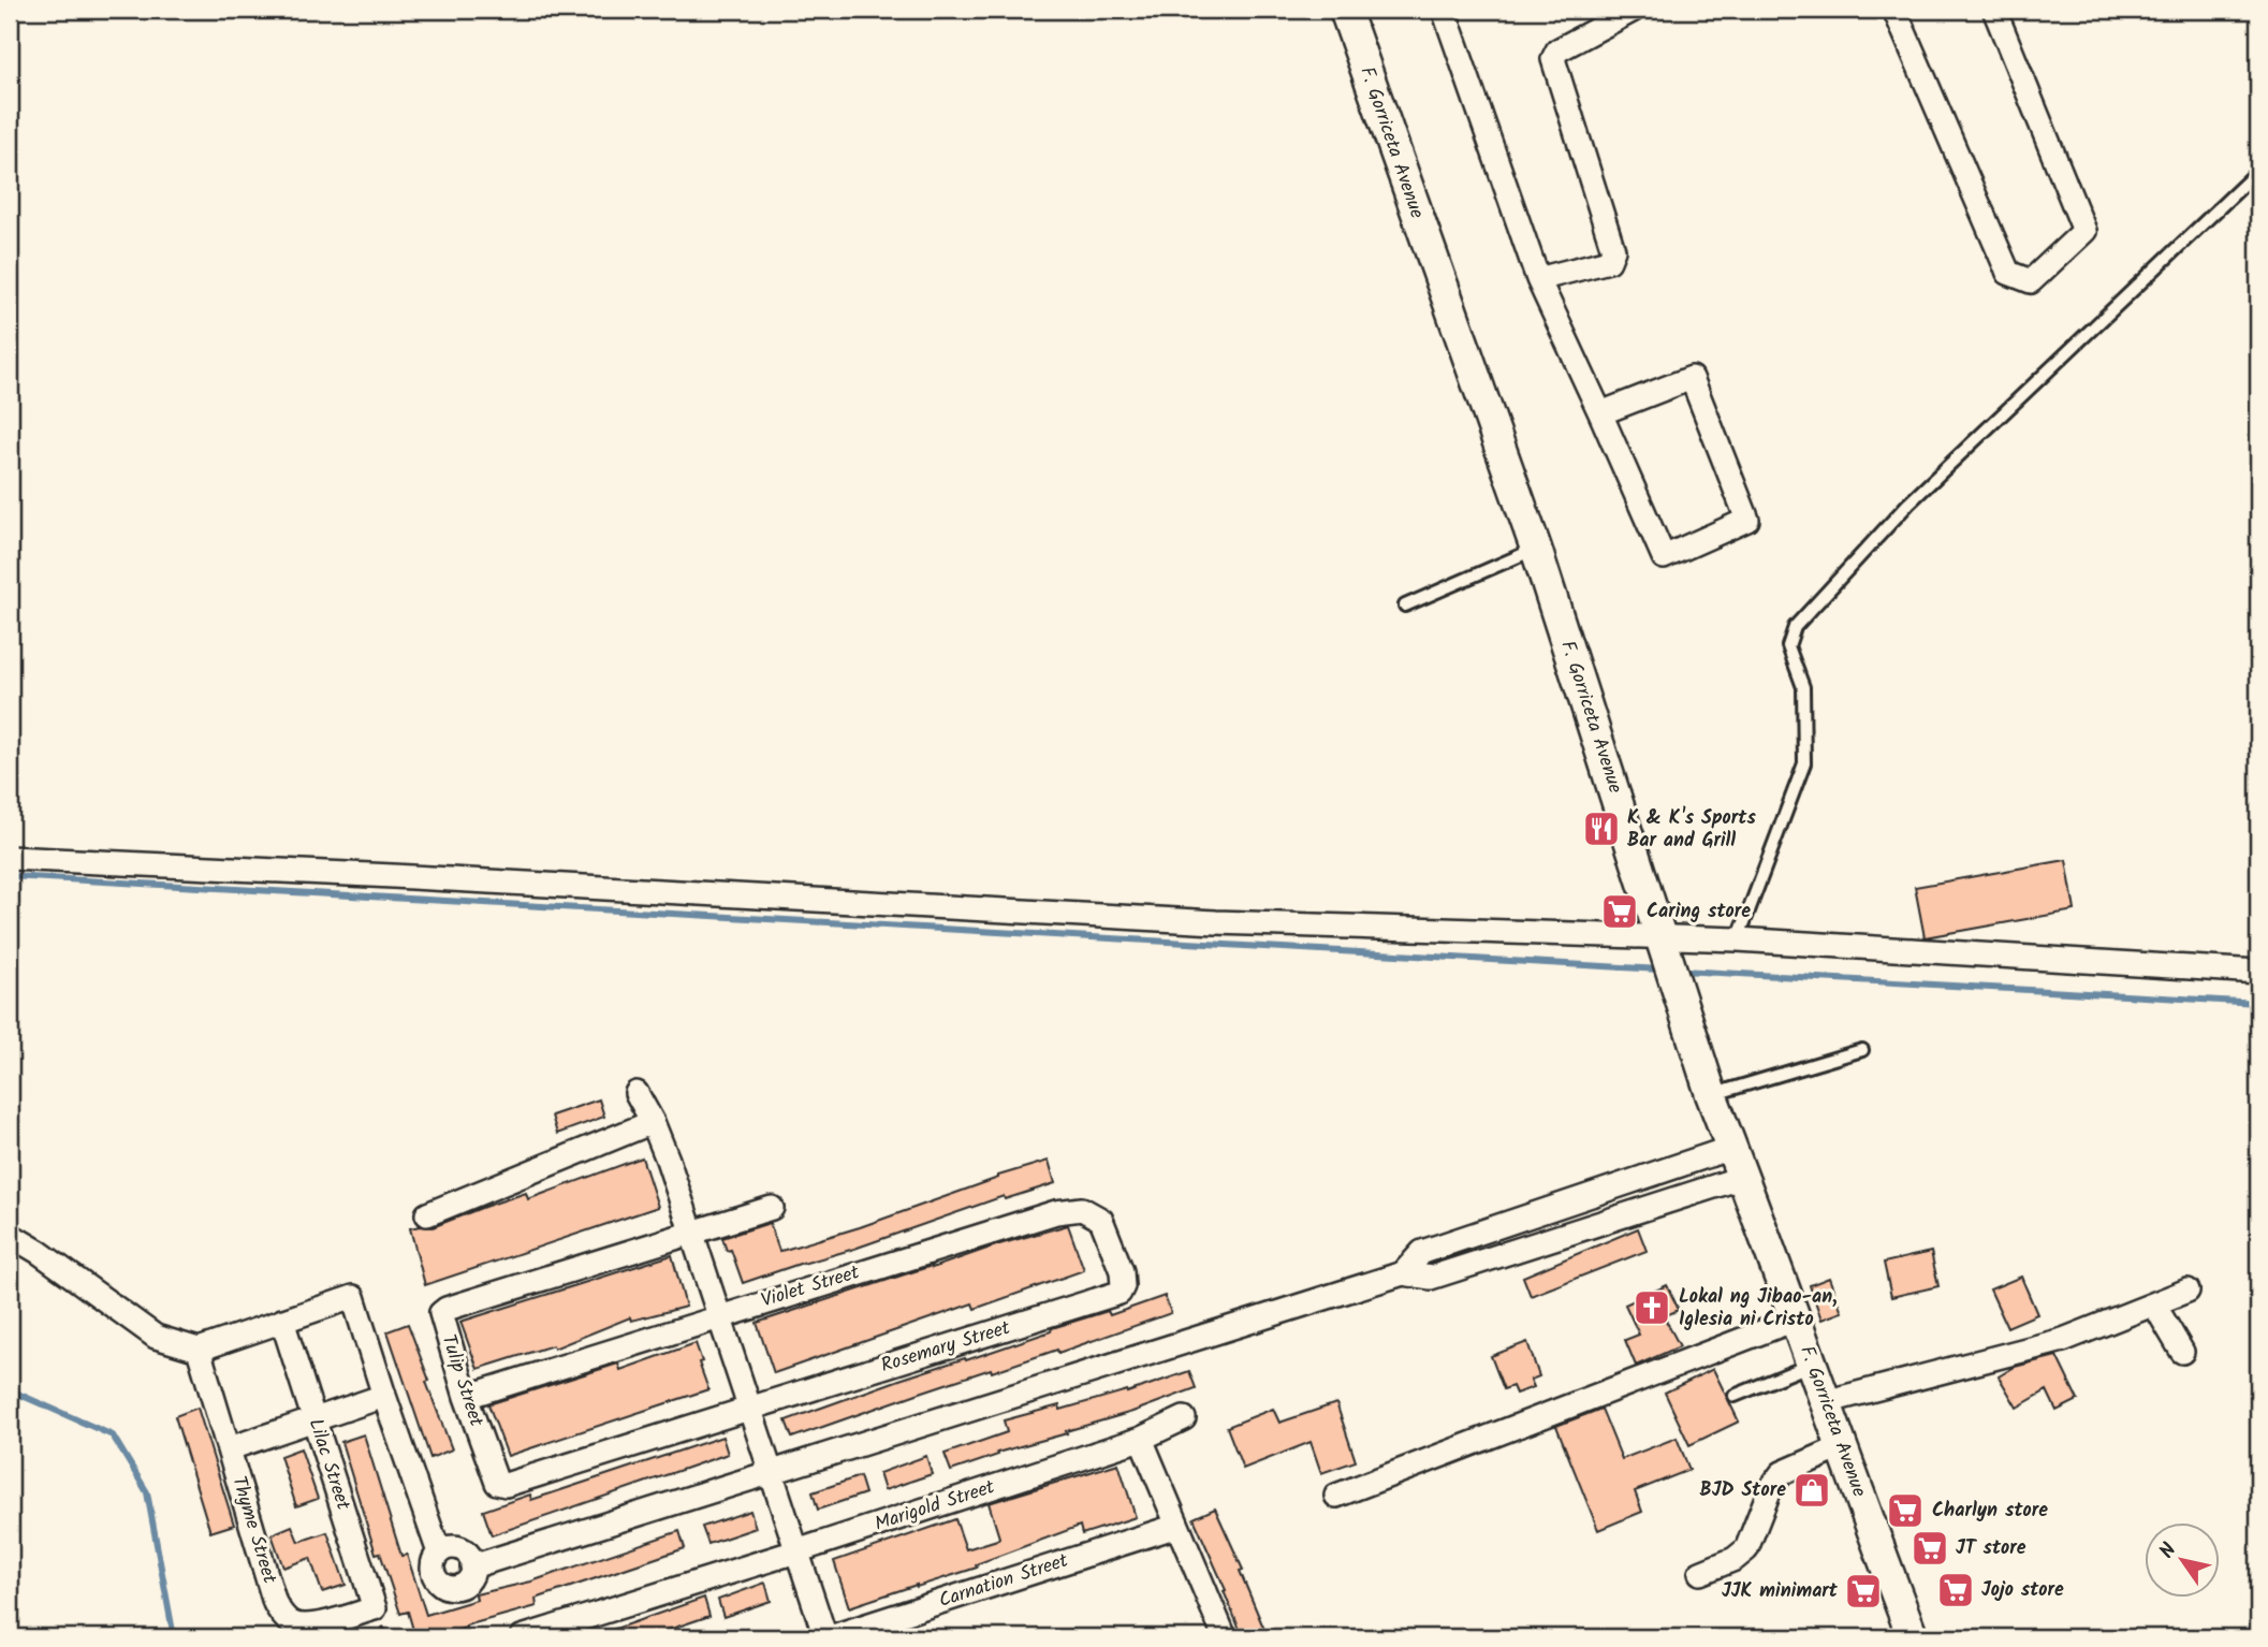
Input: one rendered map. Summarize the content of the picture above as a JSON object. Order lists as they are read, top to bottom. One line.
{"streets":{"main road":["F. Gorriceta Avenue"],"street":["Violet Street","Rosemary Street","Tulip Street","Lilac Street","Marigold Street","Thyme Street","Carnation Street"]},"crossings":[["Violet Street","Rosemary Street"],["Violet Street","Tulip Street"],["Rosemary Street","Tulip Street"],["Lilac Street","Thyme Street"]],"places":{"restaurant":["K & K's Sports Bar and Grill"],"supermarket":["Caring store","Charlyn store","JT store","Jojo store","JJK minimart"],"church":["Lokal ng Jibao-an, Iglesia ni Cristo"],"shop":["BJD Store"]},"north":"top left"}
